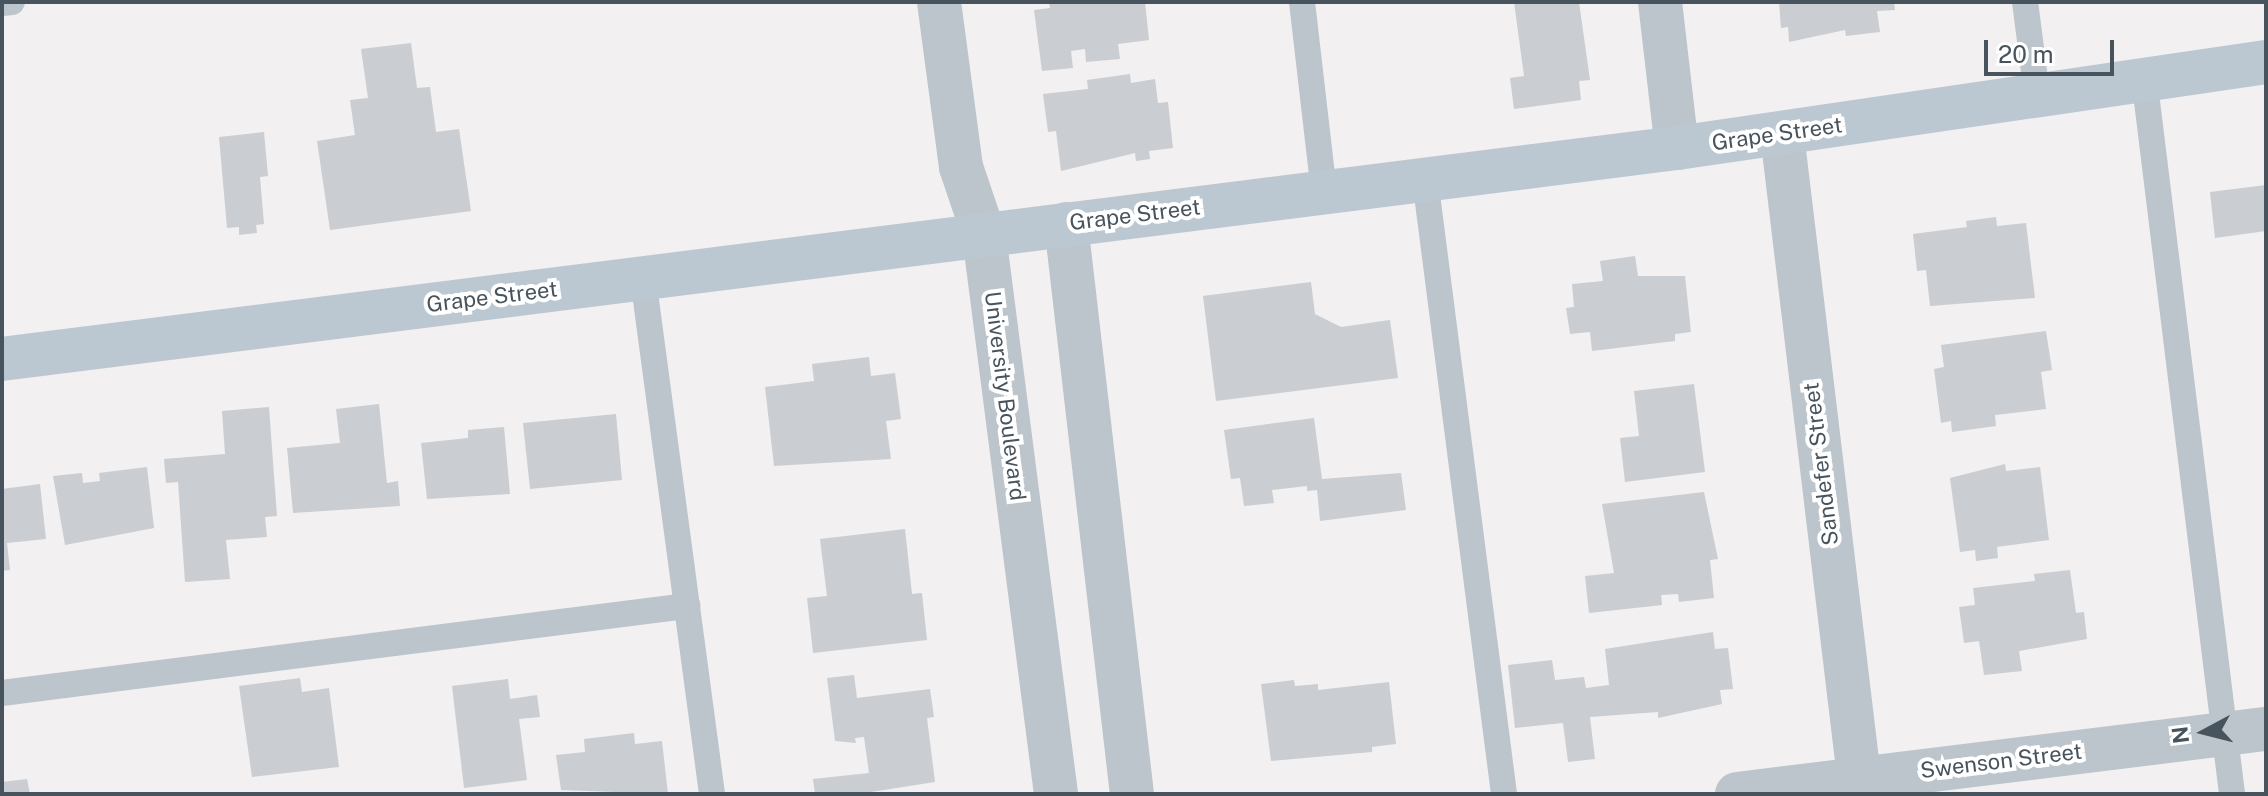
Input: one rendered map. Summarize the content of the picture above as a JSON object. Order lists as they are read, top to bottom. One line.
{"streets":{"street":["Grape Street","University Boulevard","Sandefer Street","Swenson Street"]},"crossings":[["Grape Street","University Boulevard"],["Grape Street","Sandefer Street"],["Sandefer Street","Swenson Street"]],"scale_bar":"20 m","north":"left"}
